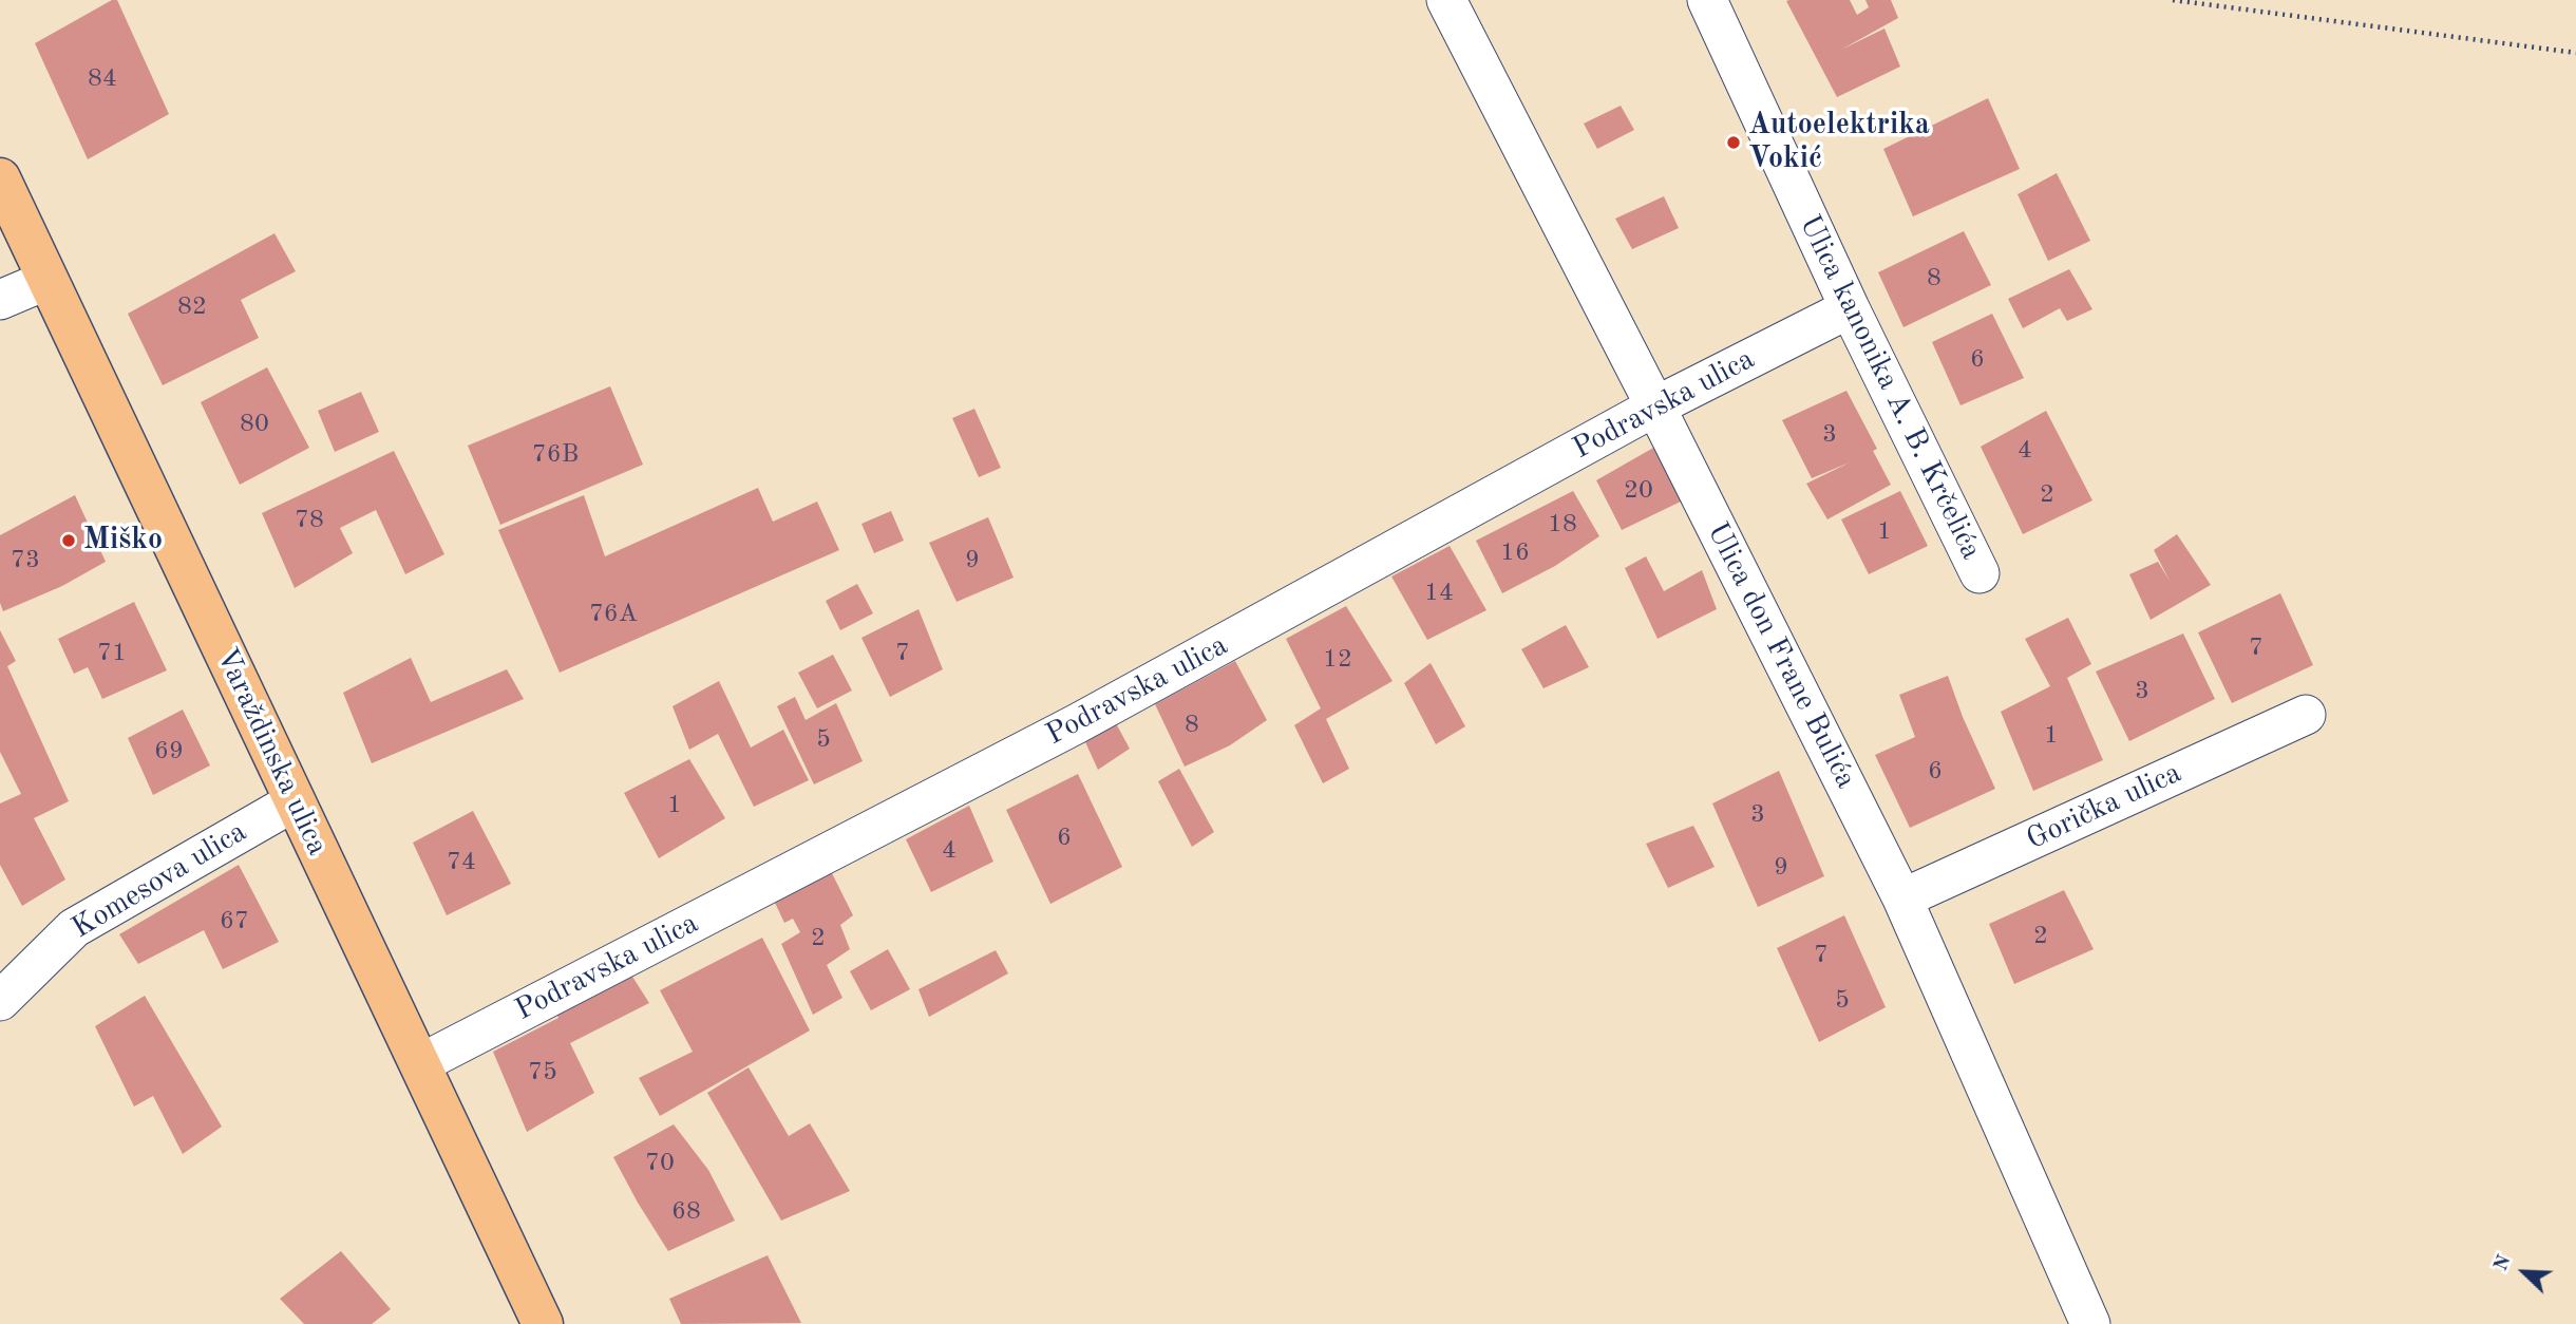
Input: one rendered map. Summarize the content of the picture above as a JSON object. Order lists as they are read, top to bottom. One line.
{"streets":{"main road":["Varaždinska ulica"],"street":["Ulica kanonika A. B. Krčelića","Podravska ulica","Ulica don Frane Bulića","Gorička ulica","Komesova ulica"]},"crossings":[["Ulica kanonika A. B. Krčelića","Podravska ulica"],["Podravska ulica","Ulica don Frane Bulića"],["Podravska ulica","Varaždinska ulica"],["Ulica don Frane Bulića","Gorička ulica"],["Varaždinska ulica","Komesova ulica"]],"places":["Autoelektrika Vokić","Miško"],"house_numbers":["84","8","82","6","80","3","4","76B","20","2","78","18","1","16","73","9","14","76A","7","71","7","12","3","8","1","5","69","6","1","3","6","4","74","9","67","2","2","7","5","75","70","68"],"north":"top left"}
